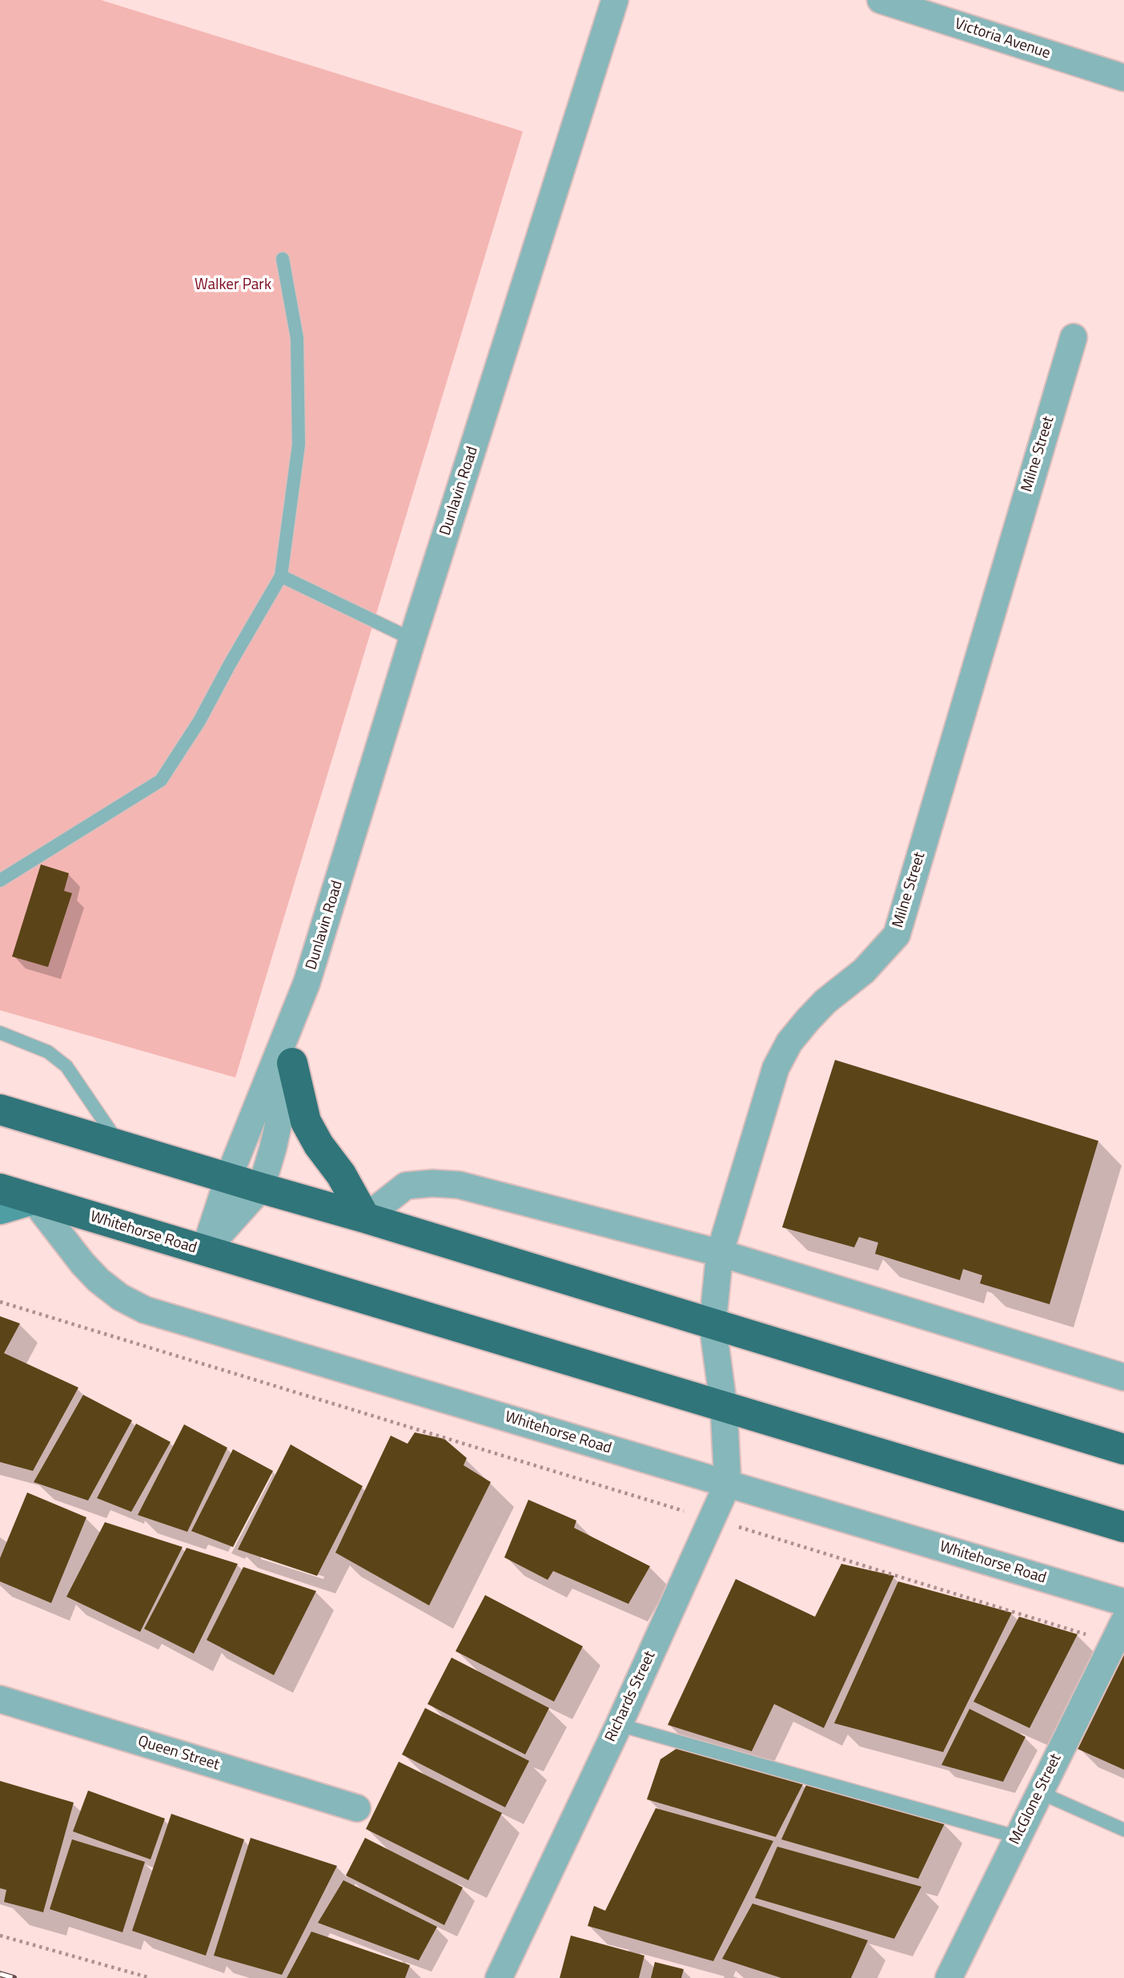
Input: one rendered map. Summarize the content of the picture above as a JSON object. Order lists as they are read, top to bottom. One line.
{"streets":{"highway":["Whitehorse Road"],"street":["Victoria Avenue","Milne Street","Dunlavin Road","Richards Street","Queen Street","McGlone Street"]},"crossings":[["Milne Street","Whitehorse Road"],["Milne Street","Richards Street"],["Dunlavin Road","Whitehorse Road"],["Whitehorse Road","Richards Street"]],"parks":["Walker Park"]}
